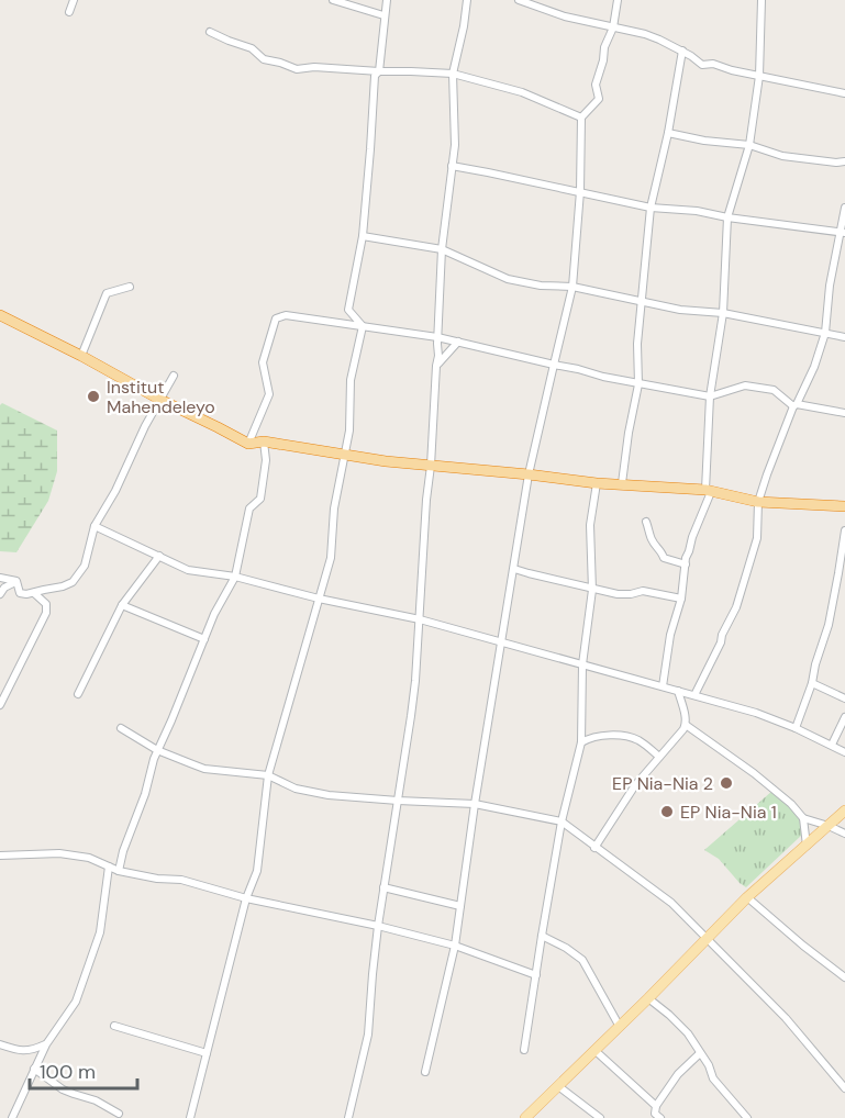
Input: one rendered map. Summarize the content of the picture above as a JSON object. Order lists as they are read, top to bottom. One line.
{"places":["Institut Mahendeleyo","EP Nia-Nia 2","EP Nia-Nia 1"],"scale_bar":"100 m"}
